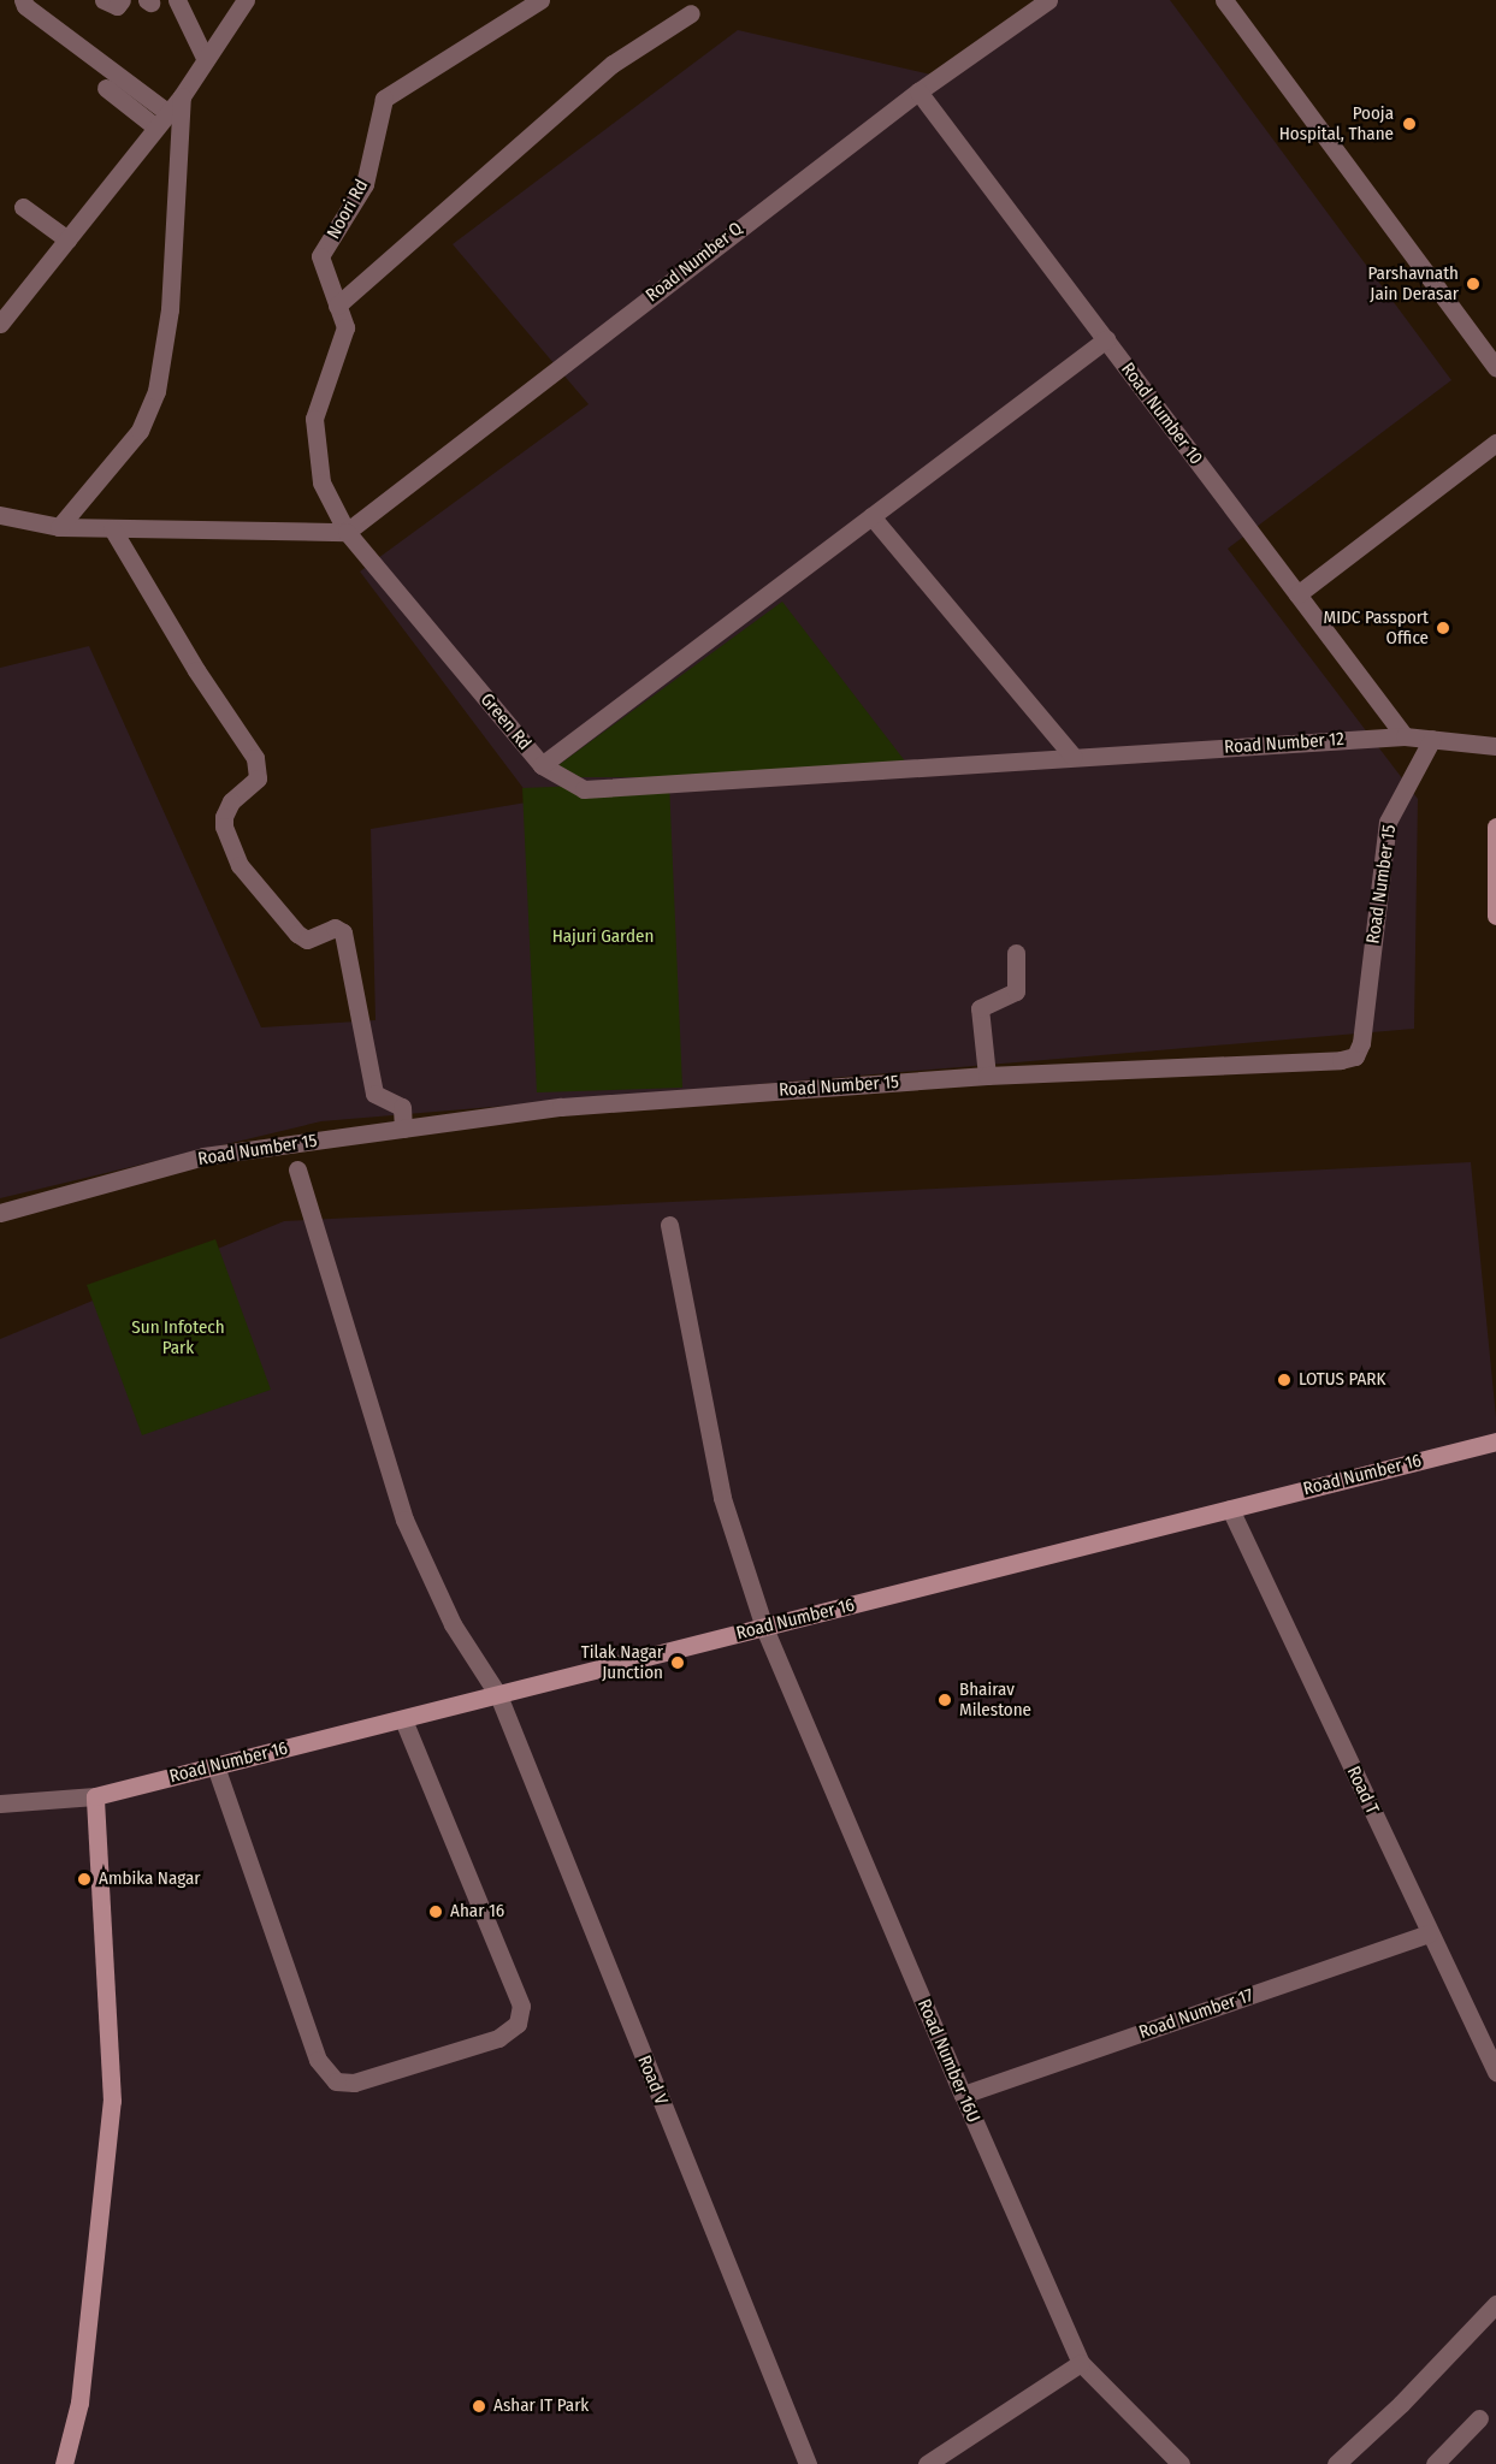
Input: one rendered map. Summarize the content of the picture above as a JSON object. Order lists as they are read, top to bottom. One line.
{"streets":{"street":["Noori Rd","Road Number Q","Road Number 10","Green Rd","Road Number 12","Road Number 15","Road Number 16","Road T","Road Number 17","Road Number 16U","Road V"]},"crossings":[["Noori Rd","Road Number Q"],["Noori Rd","Green Rd"],["Road Number Q","Road Number 10"],["Road Number Q","Green Rd"],["Road Number 10","Road Number 12"],["Green Rd","Road Number 12"],["Road Number 12","Road Number 15"],["Road Number 16","Road T"],["Road Number 16","Road Number 16U"],["Road Number 16","Road V"],["Road T","Road Number 17"],["Road Number 17","Road Number 16U"]],"parks":["Hajuri Garden","Sun Infotech Park"],"places":["Pooja Hospital, Thane","Parshavnath Jain Derasar","MIDC Passport Office","LOTUS PARK","Tilak Nagar Junction","Bhairav Milestone","Ambika Nagar","Ahar 16","Ashar IT Park"]}
